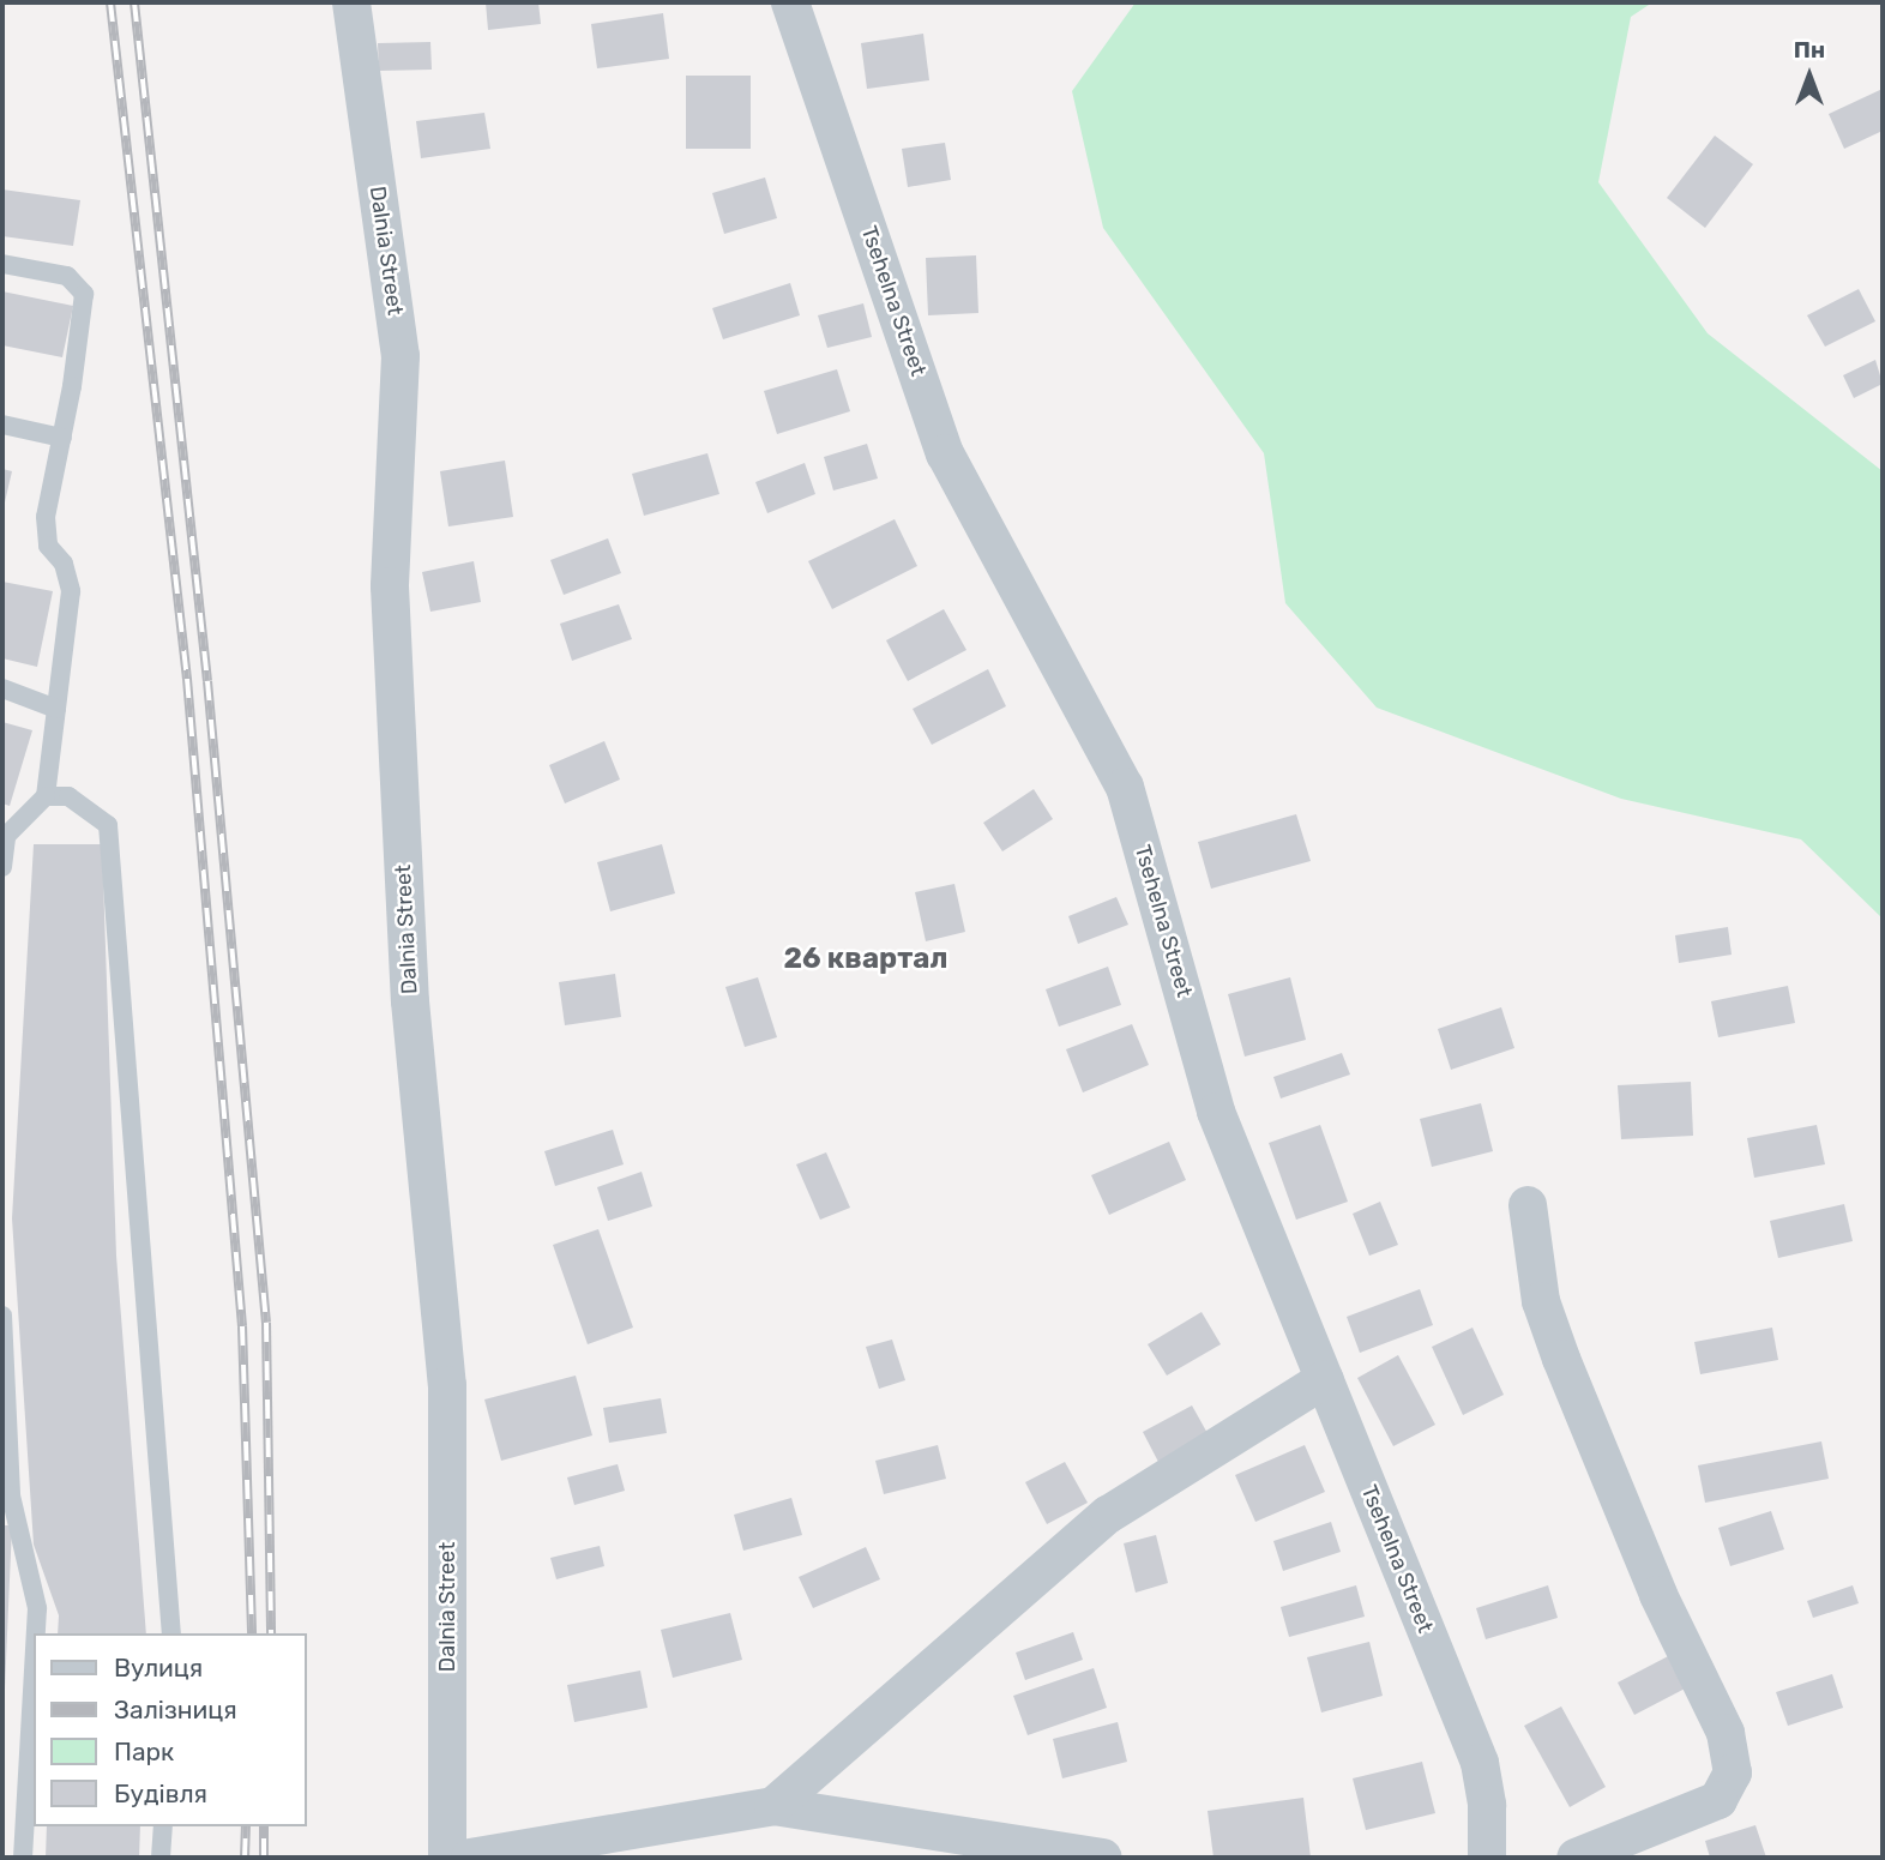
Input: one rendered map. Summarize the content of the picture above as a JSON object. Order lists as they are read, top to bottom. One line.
{"streets":{"street":["Dalnia Street","Tsehelna Street"]},"districts":["26 квартал"],"legend":["Вулиця","Залізниця","Парк","Будівля"],"north":"top"}
